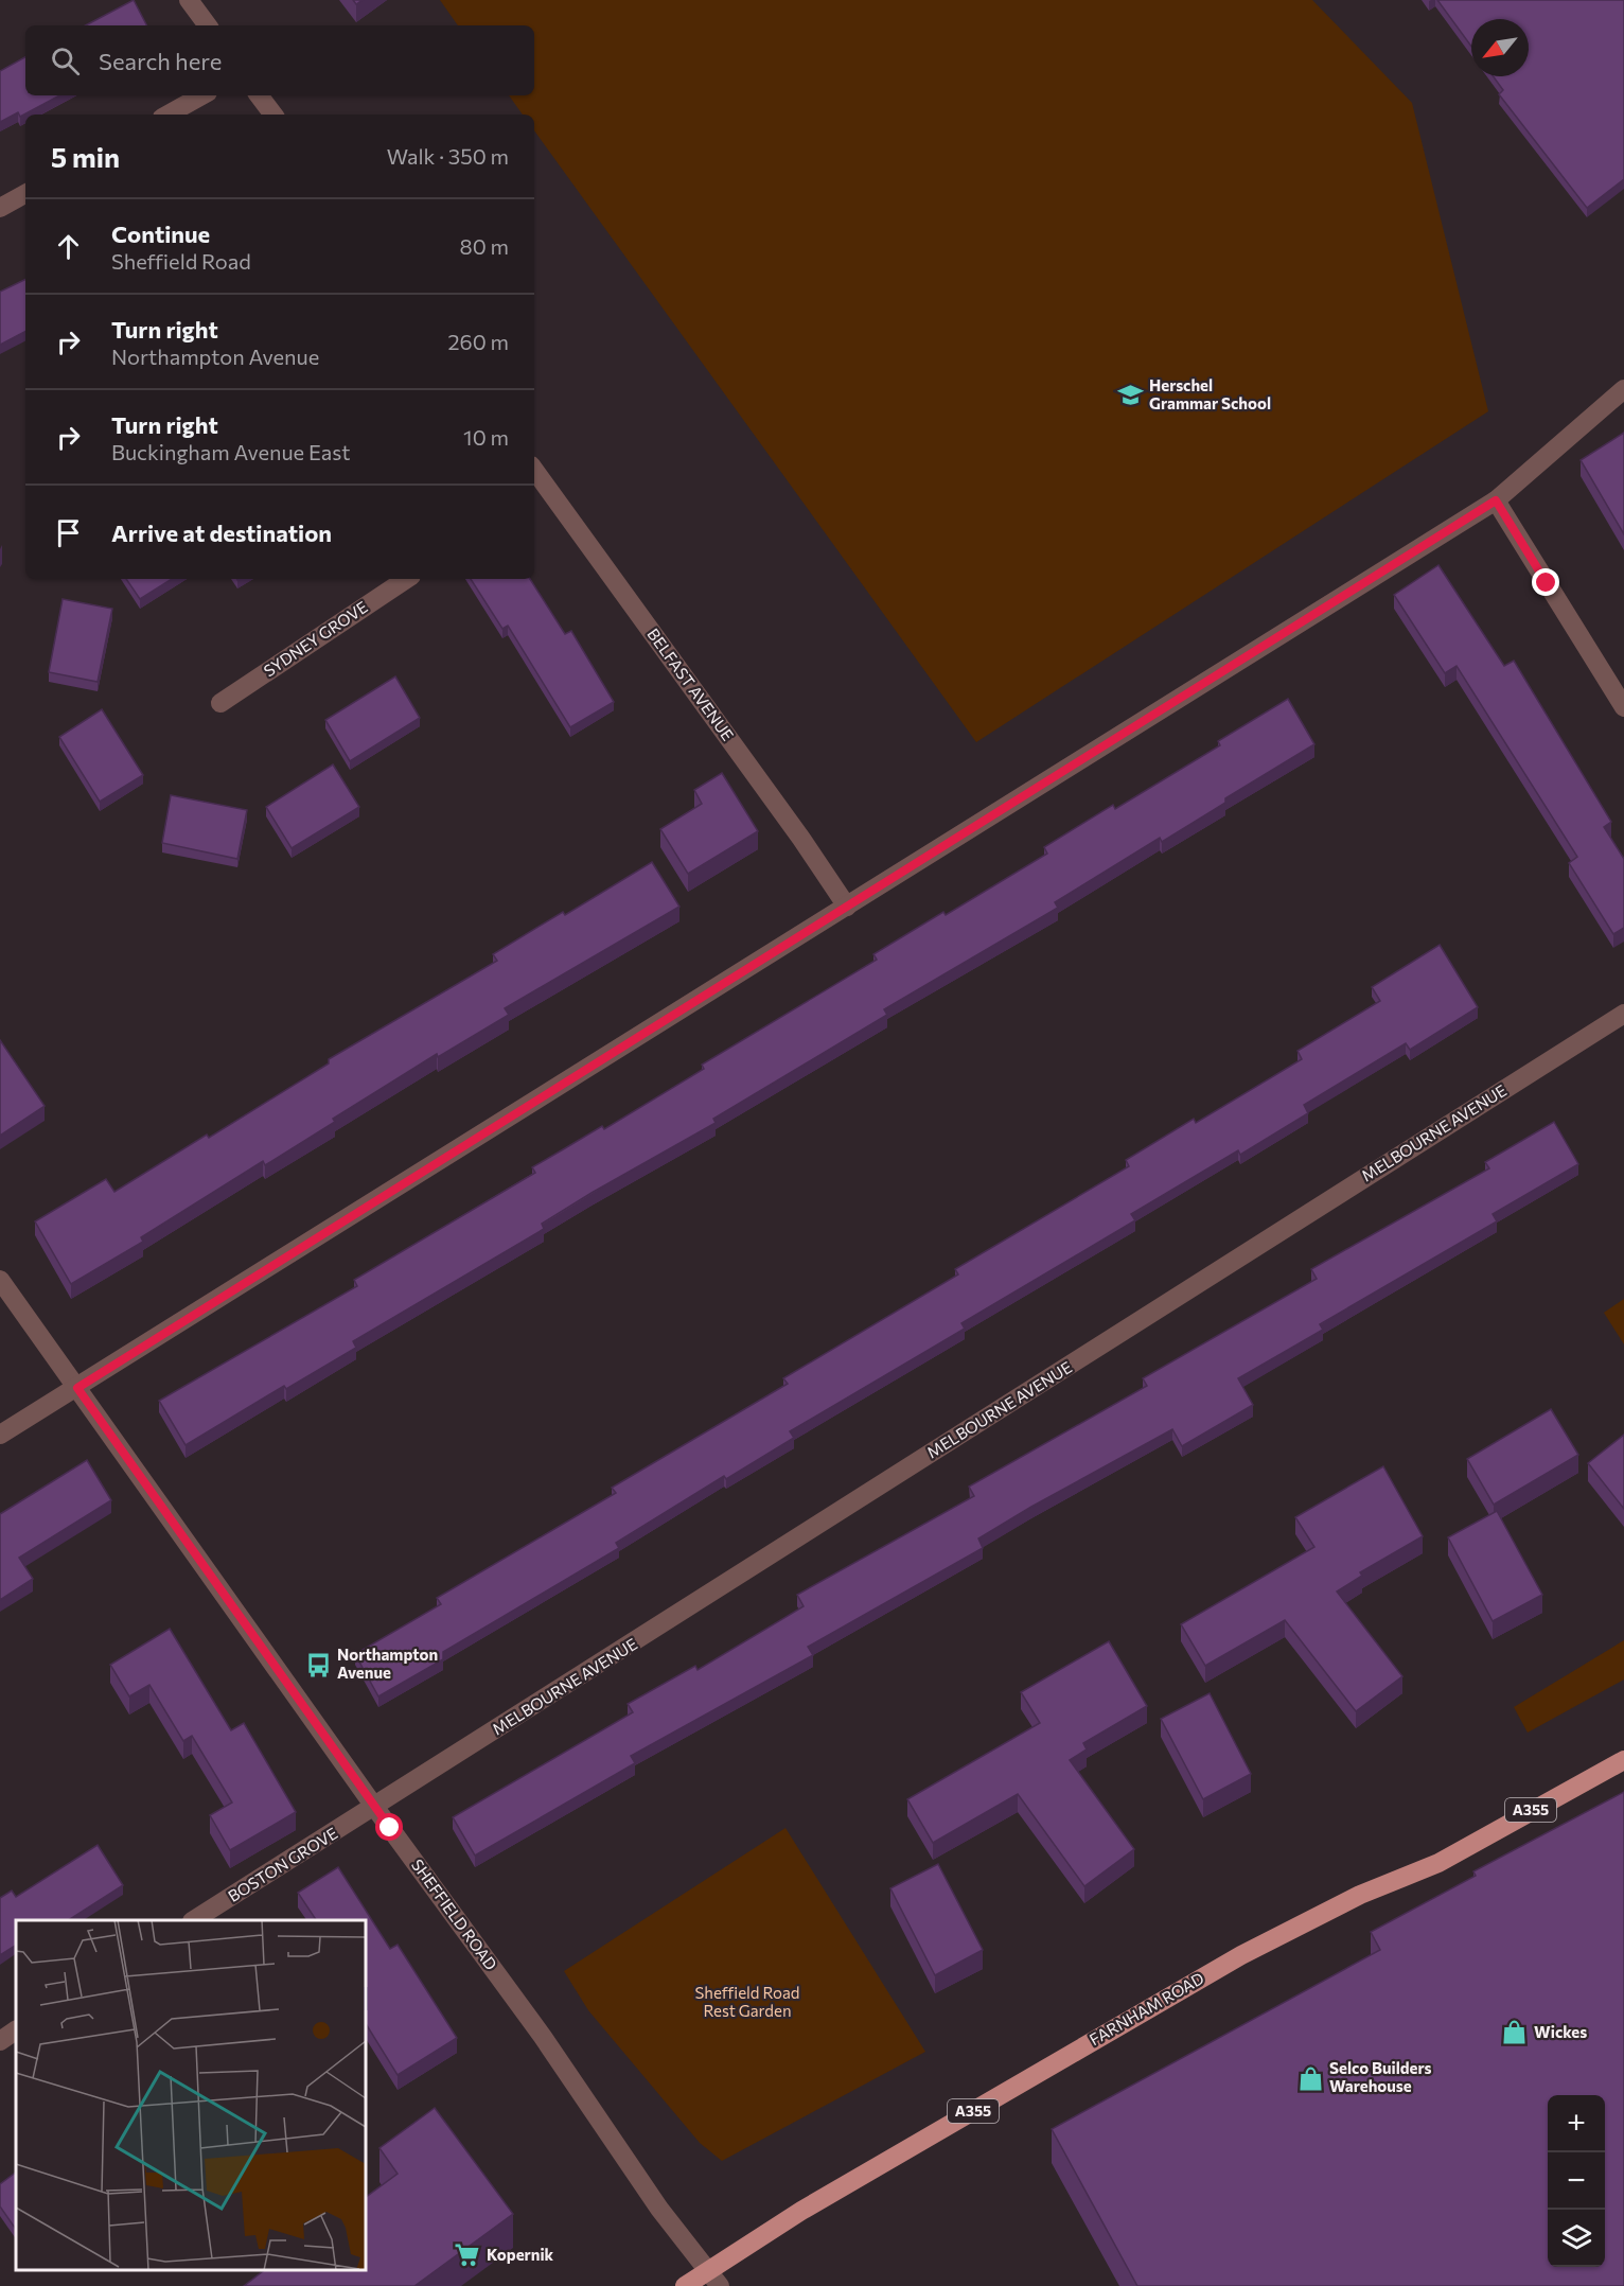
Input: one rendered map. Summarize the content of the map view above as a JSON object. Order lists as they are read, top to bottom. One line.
{"streets":{"main road":["A355","FARNHAM ROAD"],"street":["SYDNEY GROVE","BELFAST AVENUE","MELBOURNE AVENUE","BOSTON GROVE","SHEFFIELD ROAD"]},"crossings":[["MELBOURNE AVENUE","BOSTON GROVE"],["MELBOURNE AVENUE","SHEFFIELD ROAD"],["BOSTON GROVE","SHEFFIELD ROAD"],["SHEFFIELD ROAD","FARNHAM ROAD"]],"parks":["Sheffield Road Rest Garden"],"places":{"school or university":["Herschel Grammar School"],"bus stop":["Northampton Avenue"],"shop":["Wickes","Selco Builders Warehouse"],"supermarket":["Kopernik"]},"north":"bottom left","page":{"search":"Search here","heading":["5 min","Walk · 350 m"],"list":[["Continue","Sheffield Road","80 m"],["Turn right","Northampton Avenue","260 m"],["Turn right","Buckingham Avenue East","10 m"],"Arrive at destination"],"map_buttons":["+","−"]}}
